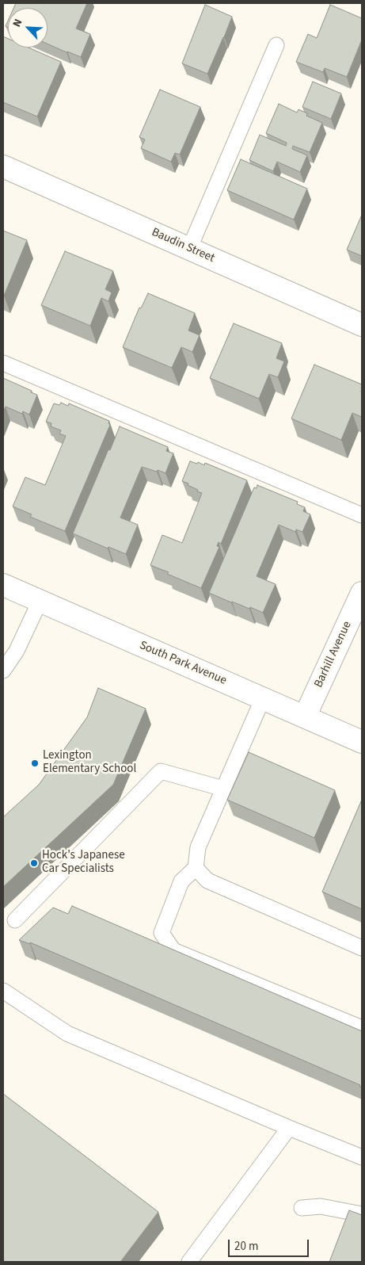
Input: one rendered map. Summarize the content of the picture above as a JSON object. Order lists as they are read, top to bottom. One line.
{"streets":{"street":["Baudin Street","Barhill Avenue","South Park Avenue"]},"crossings":[["Barhill Avenue","South Park Avenue"]],"places":["Lexington Elementary School","Hock's Japanese Car Specialists"],"scale_bar":"20 m","north":"top left"}
